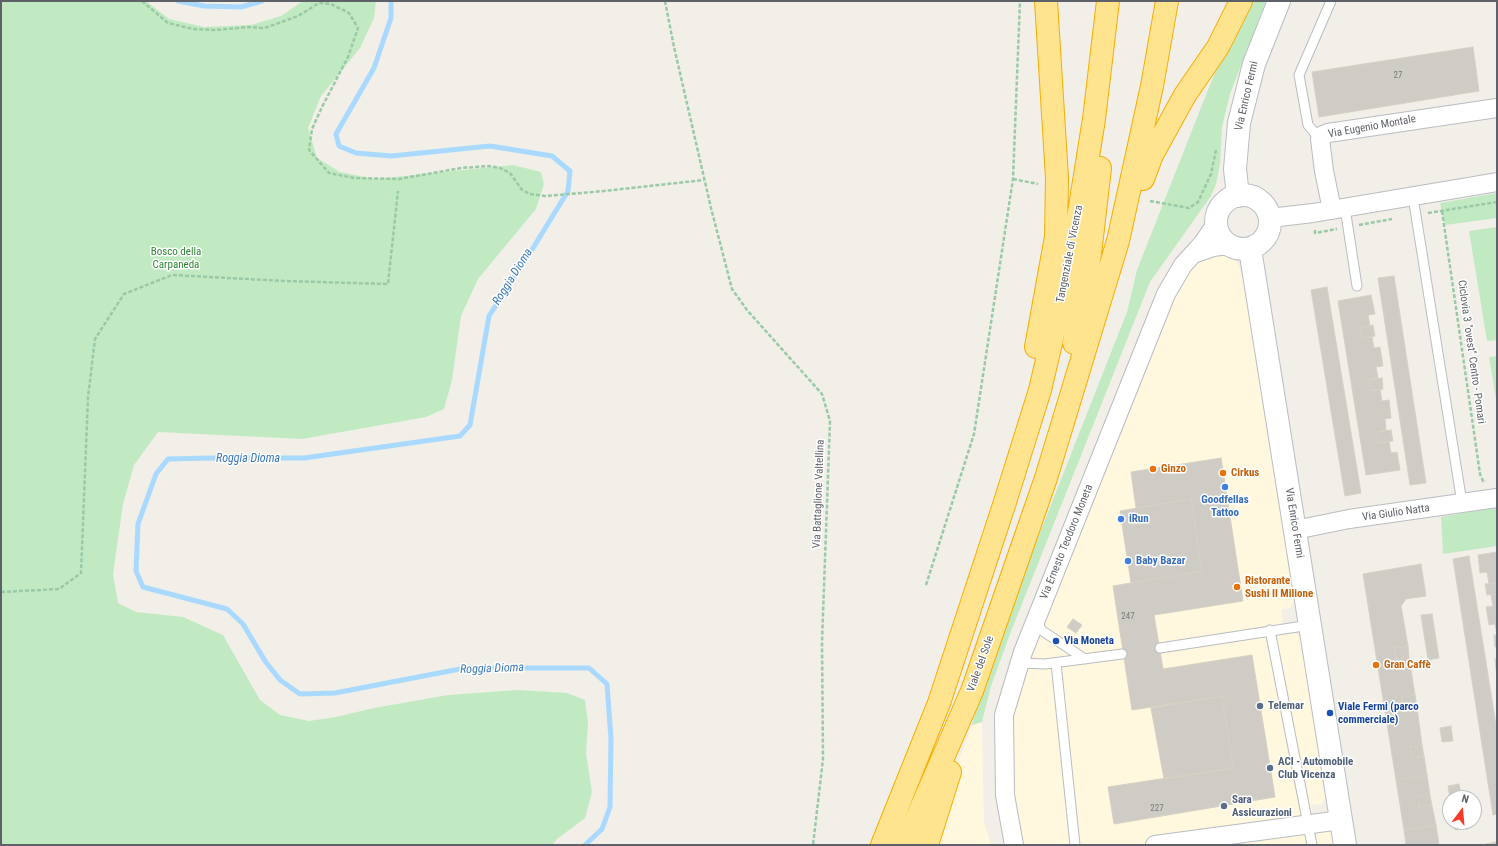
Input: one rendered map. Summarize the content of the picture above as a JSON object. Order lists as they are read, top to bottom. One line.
{"streets":{"highway":["Tangenziale di Vicenza","Viale del Sole"],"street":["Via Enrico Fermi","Via Eugenio Montale","Via Giulio Natta","Via Ernesto Teodoro Moneta"],"path":["Ciclovia 3 \"ovest\" Centro - Pomari","Via Battaglione Valtellina"]},"crossings":[["Via Enrico Fermi","Via Giulio Natta"],["Via Enrico Fermi","Via Ernesto Teodoro Moneta"],["Tangenziale di Vicenza","Viale del Sole"],["Ciclovia 3 \"ovest\" Centro - Pomari","Via Giulio Natta"]],"water":["Roggia Dioma"],"parks":["Bosco della Carpaneda"],"places":["Ginzo","Cirkus","Goodfellas Tattoo","iRun","Baby Bazar","Ristorante Sushi Il Milione","Via Moneta","Gran Caffè","Telemar","Viale Fermi (parco commerciale)","ACI - Automobile Club Vicenza","Sara Assicurazioni"],"house_numbers":["27","247","227"],"north":"top"}
